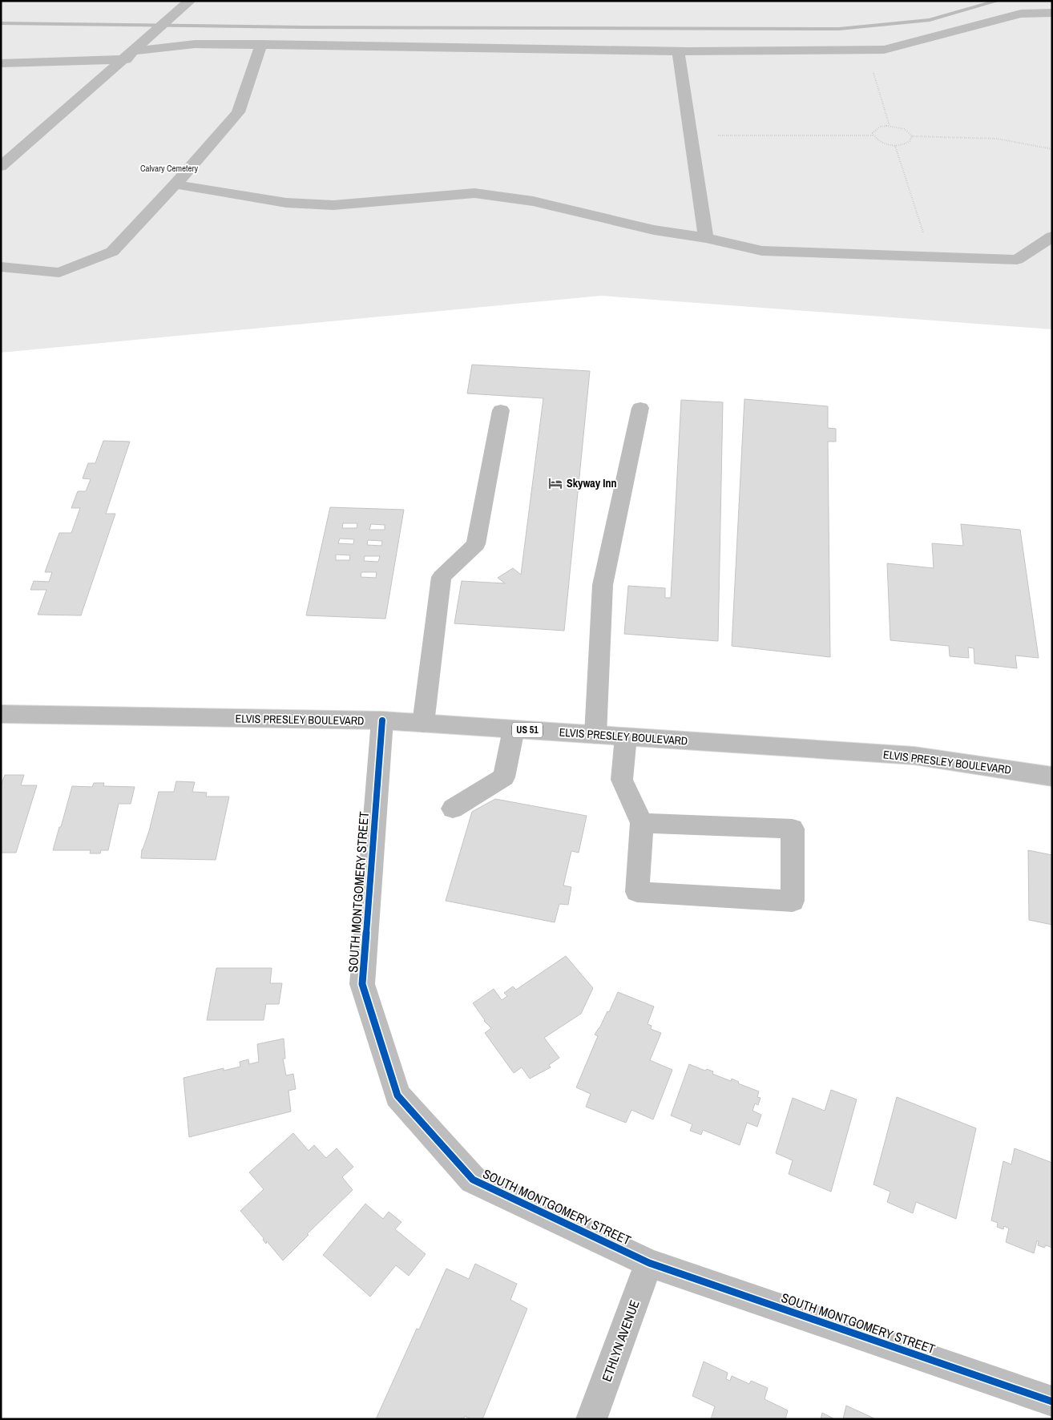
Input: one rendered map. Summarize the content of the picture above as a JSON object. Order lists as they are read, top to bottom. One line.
{"streets":{"main road":["ELVIS PRESLEY BOULEVARD","US 51","SOUTH MONTGOMERY STREET","ETHLYN AVENUE"]},"crossings":[["ELVIS PRESLEY BOULEVARD","SOUTH MONTGOMERY STREET"],["SOUTH MONTGOMERY STREET","ETHLYN AVENUE"]],"parks":["Calvary Cemetery"],"places":{"hotel":["Skyway Inn"]}}
